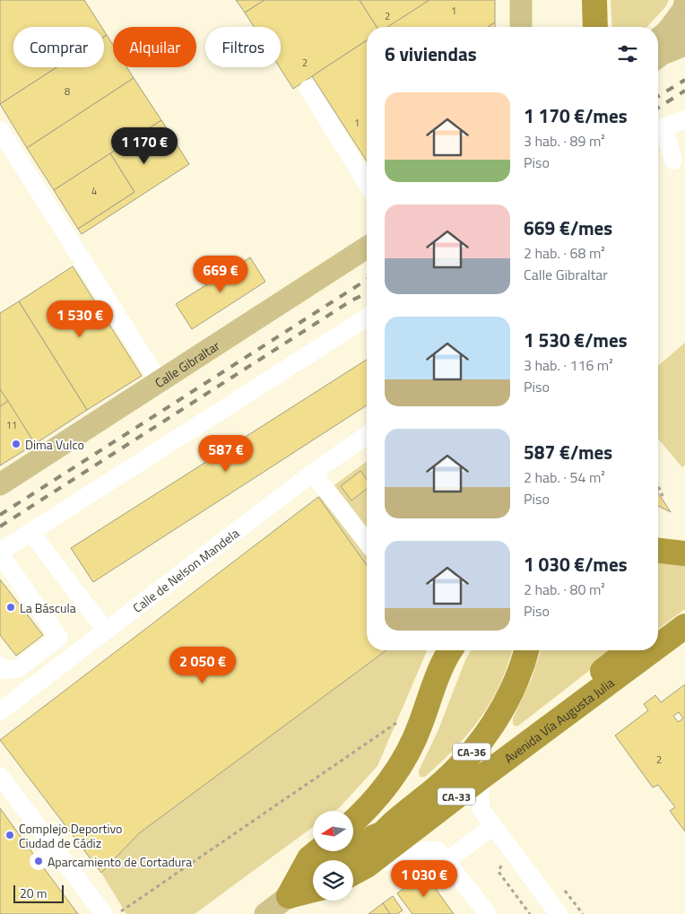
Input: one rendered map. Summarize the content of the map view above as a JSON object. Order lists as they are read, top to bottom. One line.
{"streets":{"highway":["Avenida Vía Augusta Julia","CA-36","CA-33"],"main road":["Calle Gibraltar"],"street":["Calle de Nelson Mandela"]},"crossings":[["Avenida Vía Augusta Julia","CA-36"]],"places":["Dima Vulco","La Báscula","Complejo Deportivo Ciudad de Cádiz","Aparcamiento de Cortadura"],"house_numbers":["1","2","2","8","1","4","11","2"],"scale_bar":"20 m","north":"left","page":{"chip":["Comprar","Alquilar","Filtros"],"heading":"6 viviendas","list":[{"name":"1 170 €/mes","note":"3 hab. · 89 m² · Piso"},{"name":"669 €/mes","note":"2 hab. · 68 m² · Calle Gibraltar"},{"name":"1 530 €/mes","note":"3 hab. · 116 m² · Piso"},{"name":"587 €/mes","note":"2 hab. · 54 m² · Piso"},{"name":"1 030 €/mes","note":"2 hab. · 80 m² · Piso"}],"price":["1 170 €","669 €","1 530 €","587 €","2 050 €","1 030 €"],"scale":"20 m"}}
